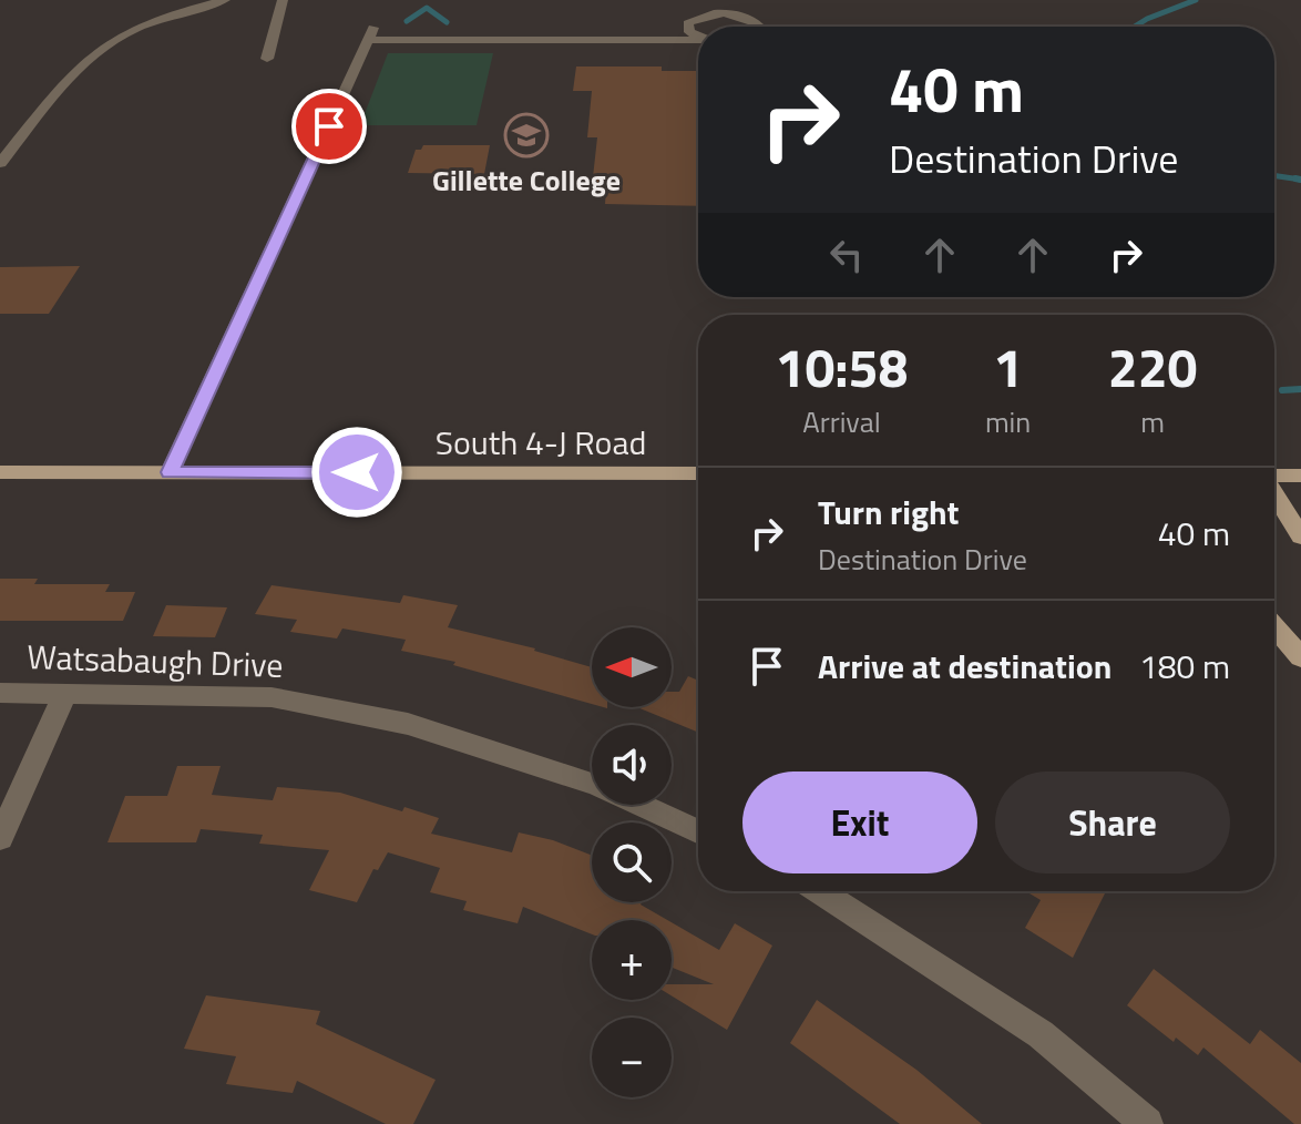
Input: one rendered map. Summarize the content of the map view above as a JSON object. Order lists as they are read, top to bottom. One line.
{"streets":{"main road":["South 4-J Road"],"street":["Watsabaugh Drive"]},"places":{"school or university":["Gillette College"]},"north":"left","page":{"turn":["40 m","Destination Drive"],"eta":["10:58","Arrival","1","min","220","m"],"list":[{"name":"Turn right","note":"Destination Drive","value":"40 m"},{"name":"Arrive at destination","value":"180 m"}],"map_buttons":["+","−"],"buttons":["Exit","Share"]}}
